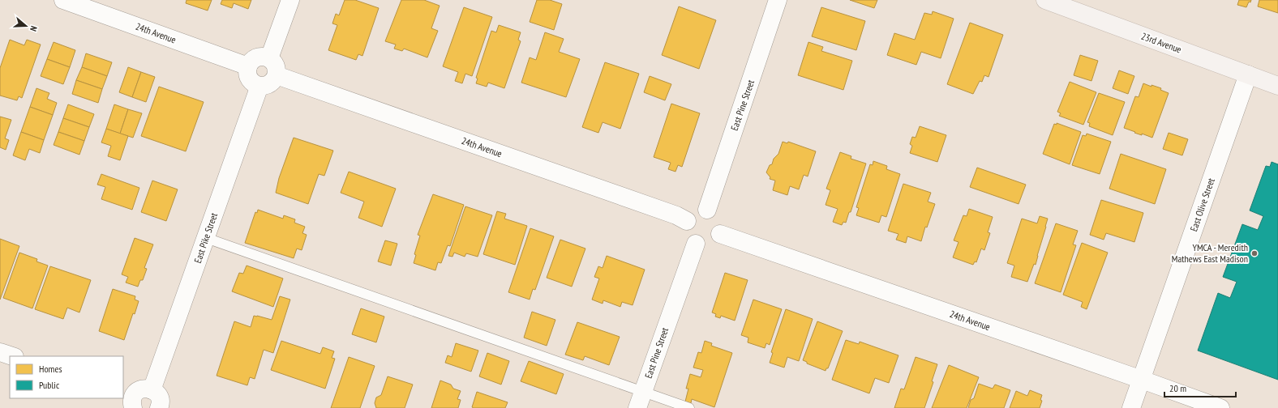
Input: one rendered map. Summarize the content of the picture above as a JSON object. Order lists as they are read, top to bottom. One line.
{"streets":{"main road":["23rd Avenue"],"street":["24th Avenue","East Pine Street","East Olive Street","East Pike Street"]},"crossings":[["24th Avenue","East Pine Street"],["24th Avenue","East Olive Street"],["24th Avenue","East Pike Street"],["23rd Avenue","East Olive Street"]],"places":["YMCA - Meredith Mathews East Madison"],"legend":["Homes","Public"],"scale_bar":"20 m","north":"right"}
